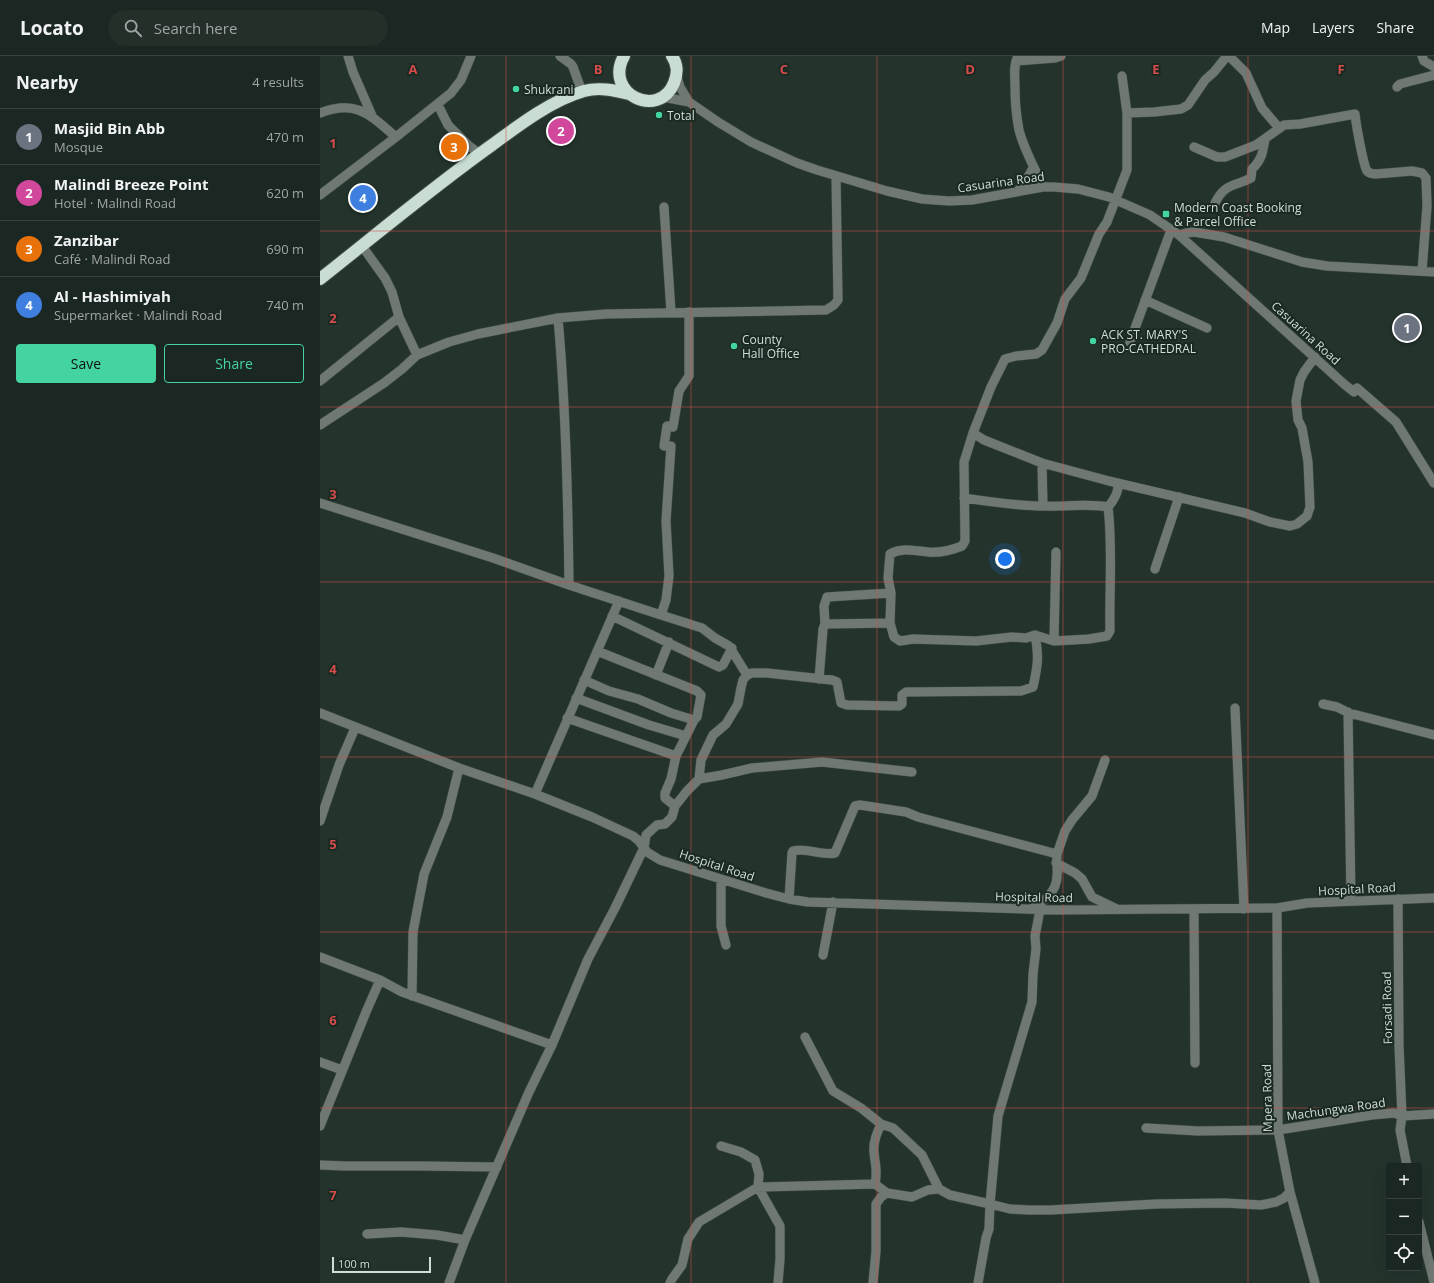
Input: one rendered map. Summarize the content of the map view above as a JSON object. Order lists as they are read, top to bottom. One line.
{"streets":{"street":["Casuarina Road","Hospital Road","Forsadi Road","Mpera Road","Machungwa Road"]},"crossings":[["Hospital Road","Forsadi Road"],["Hospital Road","Mpera Road"],["Forsadi Road","Machungwa Road"],["Mpera Road","Machungwa Road"]],"places":{"other":["Shukrani","Total","ACK ST. MARY'S PRO-CATHEDRAL","County Hall Office"],"transit":["Modern Coast Booking & Parcel Office"]},"scale_bar":"100 m","page":{"header":"Locato","search":"Search here","nav":["Map","Layers","Share"],"heading":["Nearby","4 results"],"list":[{"mark":"1","name":"Masjid Bin Abb","note":"Mosque","value":"470 m"},{"mark":"2","name":"Malindi Breeze Point","note":"Hotel · Malindi Road","value":"620 m"},{"mark":"3","name":"Zanzibar","note":"Café · Malindi Road","value":"690 m"},{"mark":"4","name":"Al - Hashimiyah","note":"Supermarket · Malindi Road","value":"740 m"}],"pins":["2","3","4","1"],"buttons":["Save","Share"],"map_buttons":["+","−"],"scale":"100 m"},"grid":{"columns":["A","B","C","D","E","F"],"rows":["1","2","3","4","5","6","7"]}}
